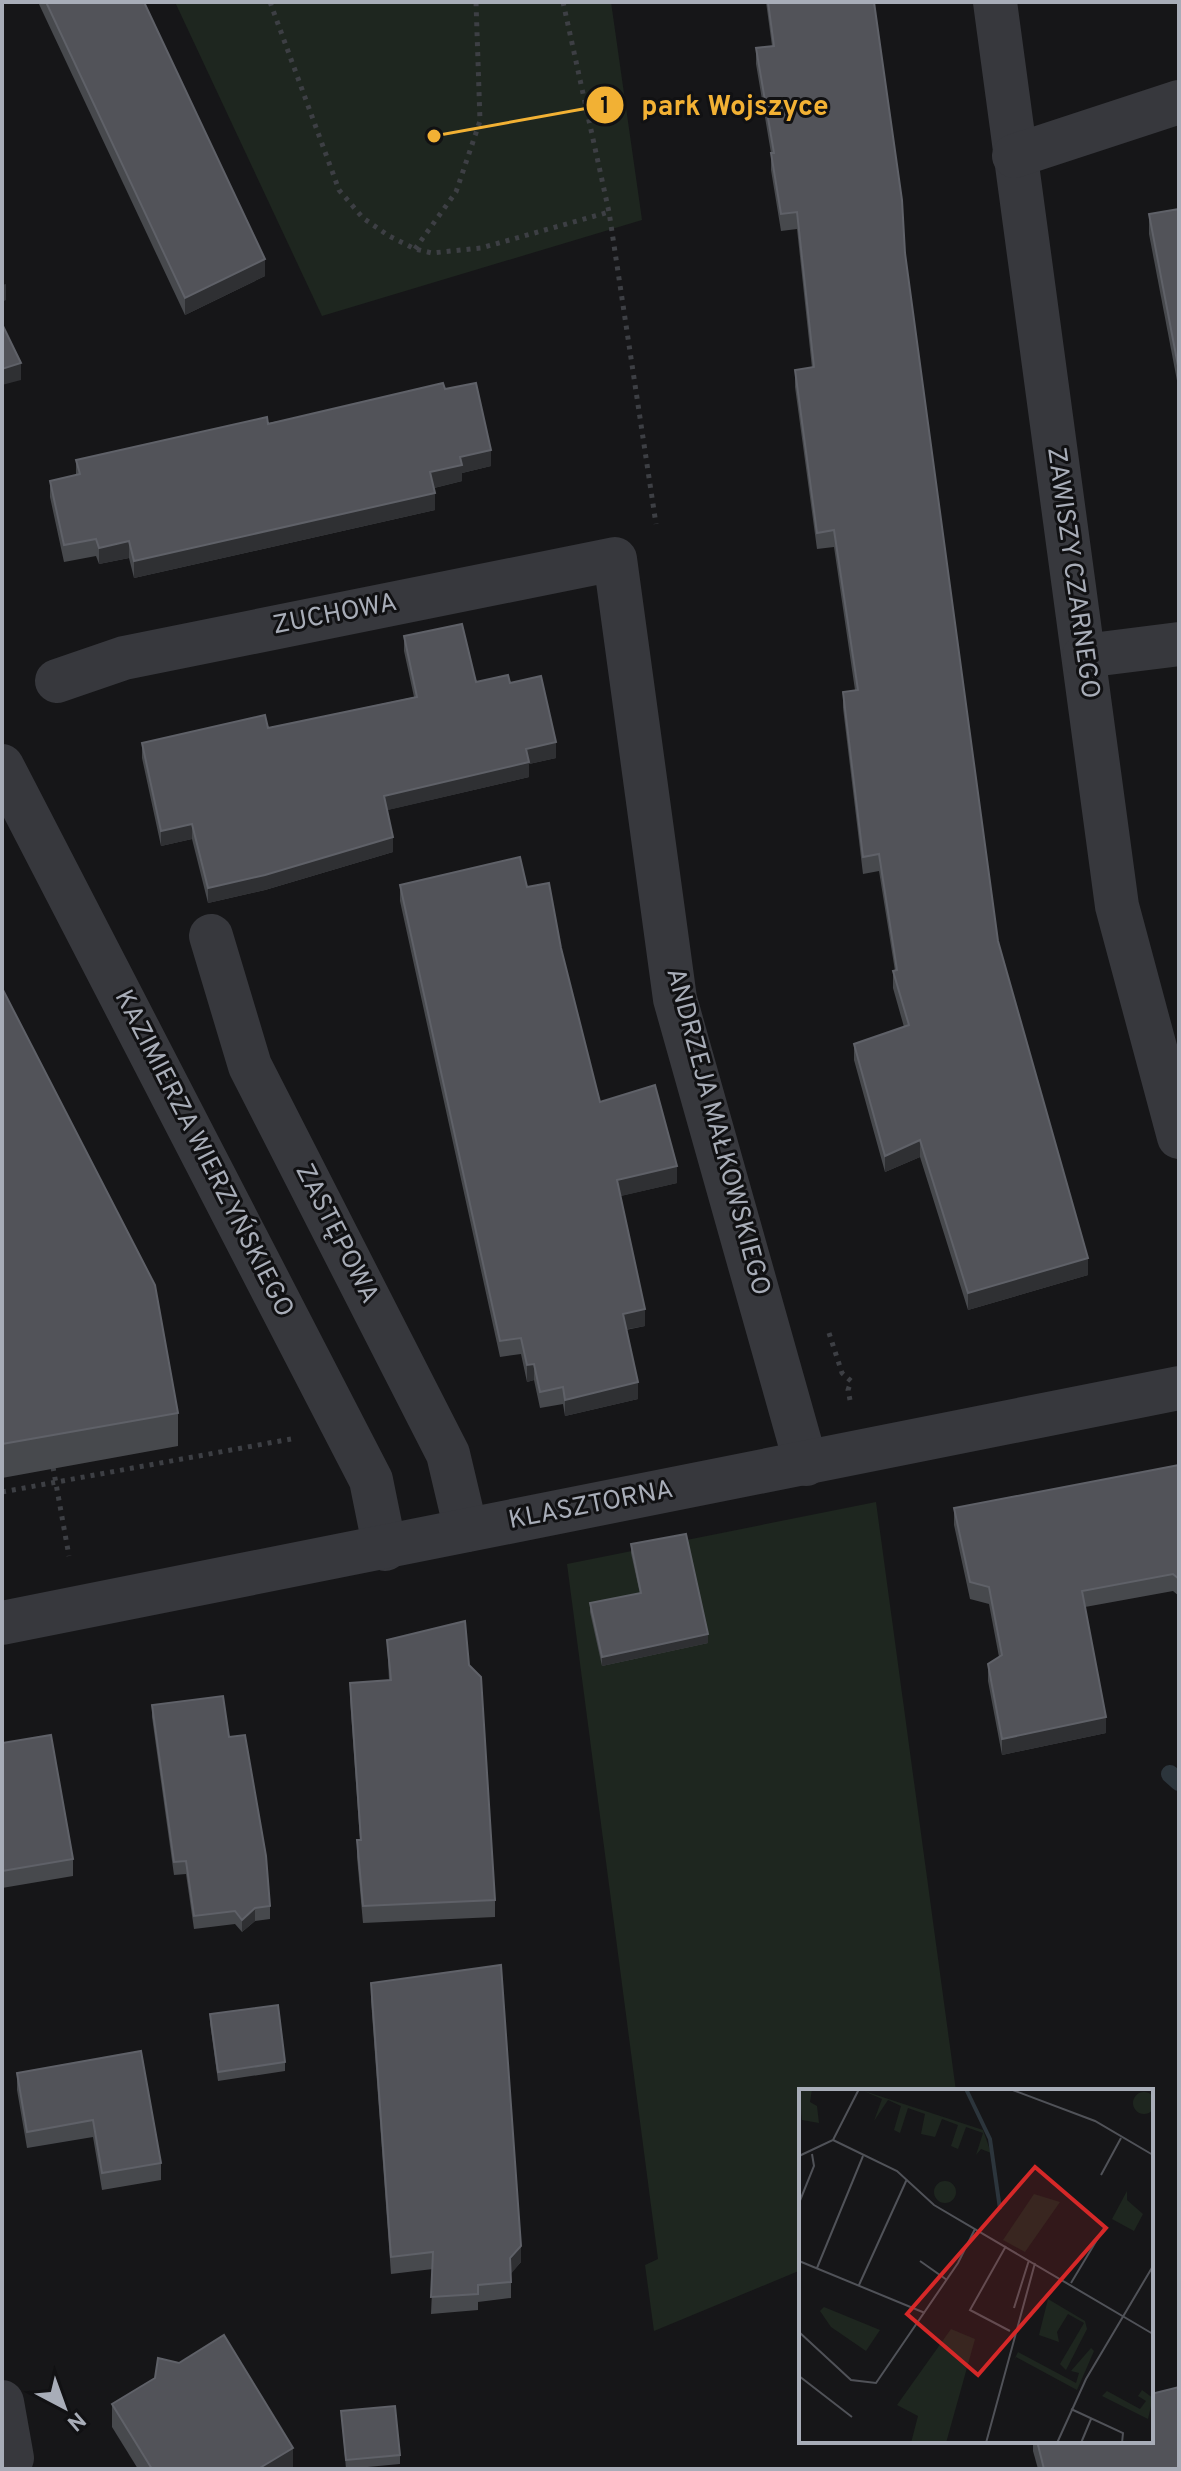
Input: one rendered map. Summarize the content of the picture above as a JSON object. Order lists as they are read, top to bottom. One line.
{"streets":{"street":["ZAWISZY CZARNEGO","ZUCHOWA","ANDRZEJA MAŁKOWSKIEGO","KAZIMIERZA WIERZYŃSKIEGO","ZASTĘPOWA","KLASZTORNA"]},"crossings":[["ZUCHOWA","ANDRZEJA MAŁKOWSKIEGO"],["ANDRZEJA MAŁKOWSKIEGO","KLASZTORNA"],["KAZIMIERZA WIERZYŃSKIEGO","KLASZTORNA"],["ZASTĘPOWA","KLASZTORNA"]],"places":["park Wojszyce"],"north":"bottom right"}
